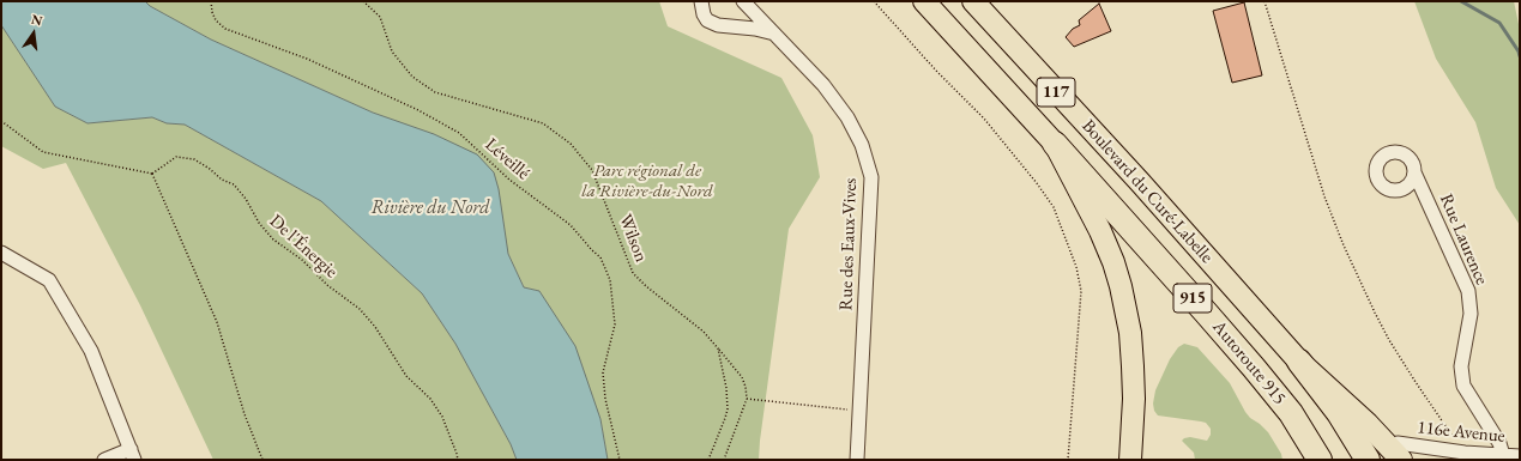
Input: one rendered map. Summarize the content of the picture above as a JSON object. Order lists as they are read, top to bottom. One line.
{"streets":{"highway":["915","Autoroute 915"],"main road":["117","Boulevard du Curé-Labelle"],"street":["Rue Laurence","Rue des Eaux-Vives","116e Avenue"],"path":["Léveillé","Wilson","De l'Énergie"]},"crossings":[["Boulevard du Curé-Labelle","Autoroute 915"],["Boulevard du Curé-Labelle","116e Avenue"],["Rue Laurence","116e Avenue"]],"water":["Rivière du Nord"],"parks":["Parc régional de la Rivière-du-Nord"],"north":"top"}
